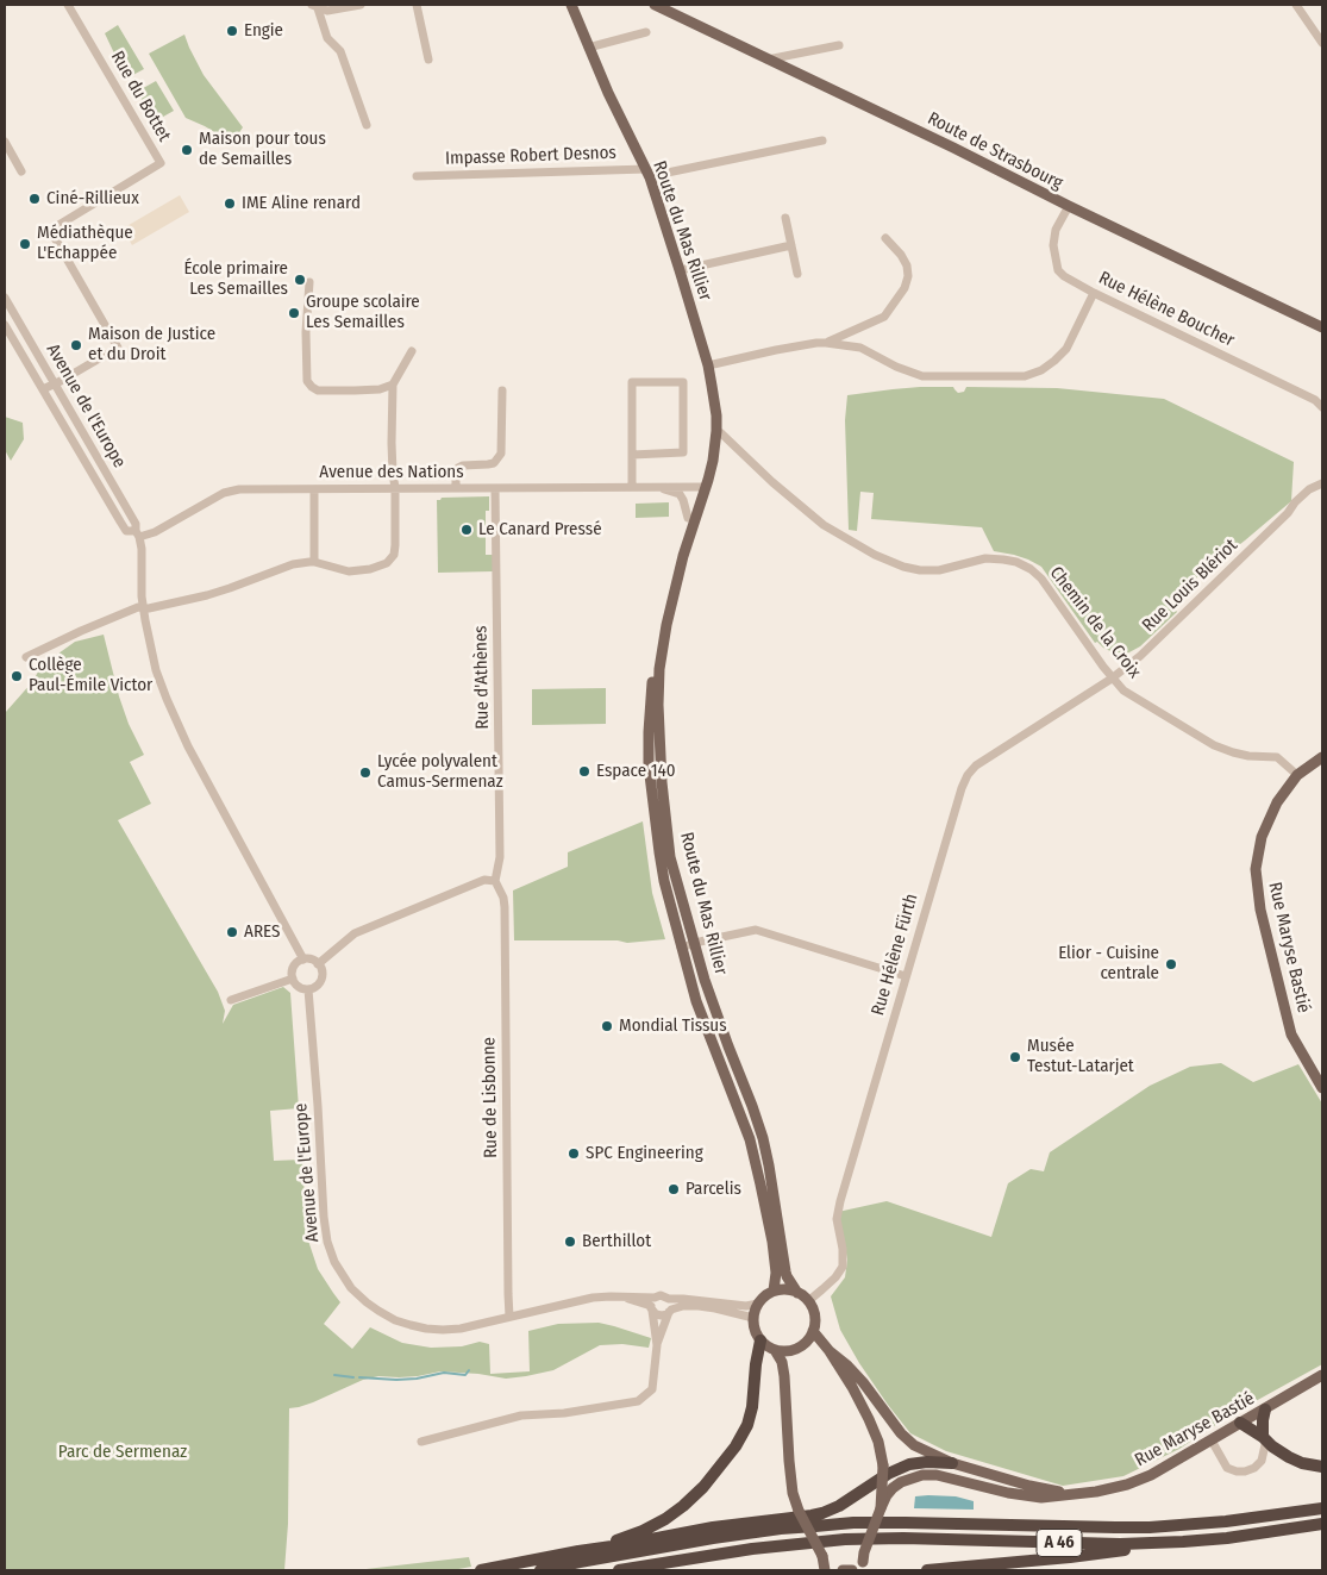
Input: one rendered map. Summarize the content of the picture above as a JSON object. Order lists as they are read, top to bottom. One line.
{"streets":{"highway":["A 46"],"main road":["Route de Strasbourg","Route du Mas Rillier","Rue Maryse Bastié"],"street":["Rue du Bottet","Impasse Robert Desnos","Rue Hélène Boucher","Avenue de l'Europe","Avenue des Nations","Rue Louis Blériot","Chemin de la Croix","Rue d'Athènes","Rue Hélène Fürth","Rue de Lisbonne"]},"crossings":[["Rue du Bottet","Avenue de l'Europe"],["Route de Strasbourg","Rue Hélène Boucher"],["Impasse Robert Desnos","Route du Mas Rillier"],["Route du Mas Rillier","Avenue des Nations"],["Route du Mas Rillier","Chemin de la Croix"],["Route du Mas Rillier","Rue Hélène Fürth"],["Avenue de l'Europe","Avenue des Nations"],["Avenue de l'Europe","Rue de Lisbonne"],["Avenue des Nations","Rue d'Athènes"],["Rue Louis Blériot","Chemin de la Croix"],["Rue Louis Blériot","Rue Hélène Fürth"],["Chemin de la Croix","Rue Maryse Bastié"],["Chemin de la Croix","Rue Hélène Fürth"],["Rue d'Athènes","Rue de Lisbonne"]],"parks":["Parc de Sermenaz"],"places":["Engie","Maison pour tous de Semailles","Ciné-Rillieux","IME Aline renard","Médiathèque L'Echappée","École primaire Les Semailles","Groupe scolaire Les Semailles","Maison de Justice et du Droit","Le Canard Pressé","Collège Paul-Émile Victor","Espace 140","Lycée polyvalent Camus-Sermenaz","ARES","Elior - Cuisine centrale","Mondial Tissus","Musée Testut-Latarjet","SPC Engineering","Parcelis","Berthillot"]}
